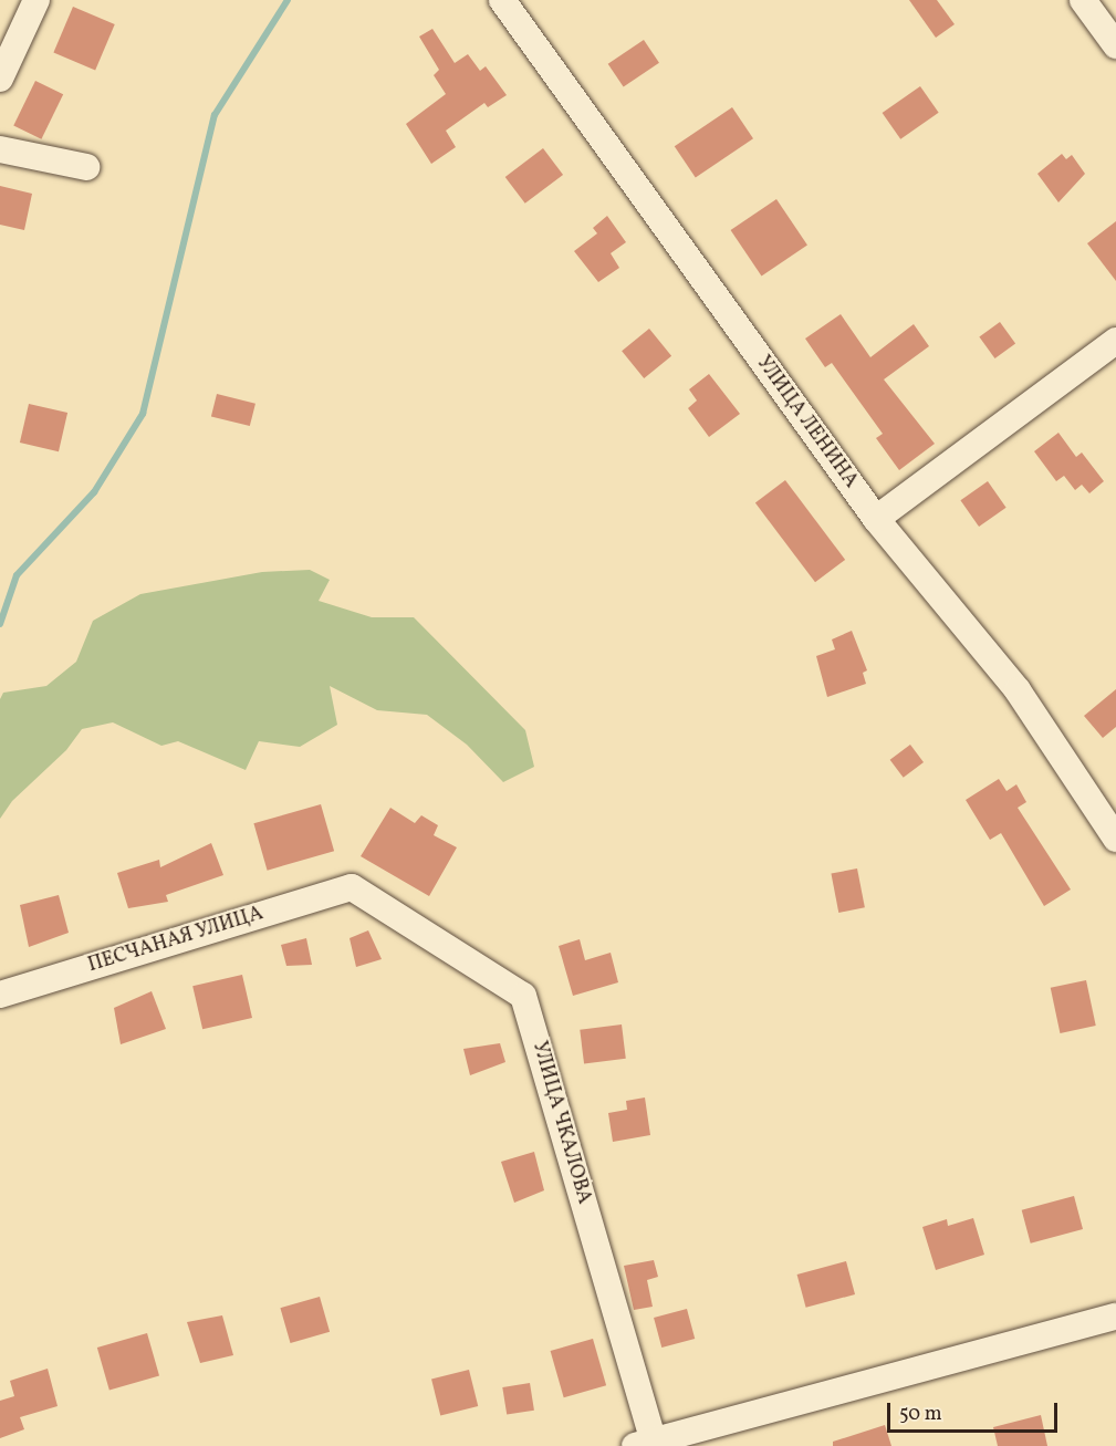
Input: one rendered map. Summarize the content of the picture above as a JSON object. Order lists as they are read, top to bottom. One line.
{"streets":{"street":["УЛИЦА ЛЕНИНА","ПЕСЧАНАЯ УЛИЦА","УЛИЦА ЧКАЛОВА"]},"crossings":[["ПЕСЧАНАЯ УЛИЦА","УЛИЦА ЧКАЛОВА"]],"scale_bar":"50 m"}
